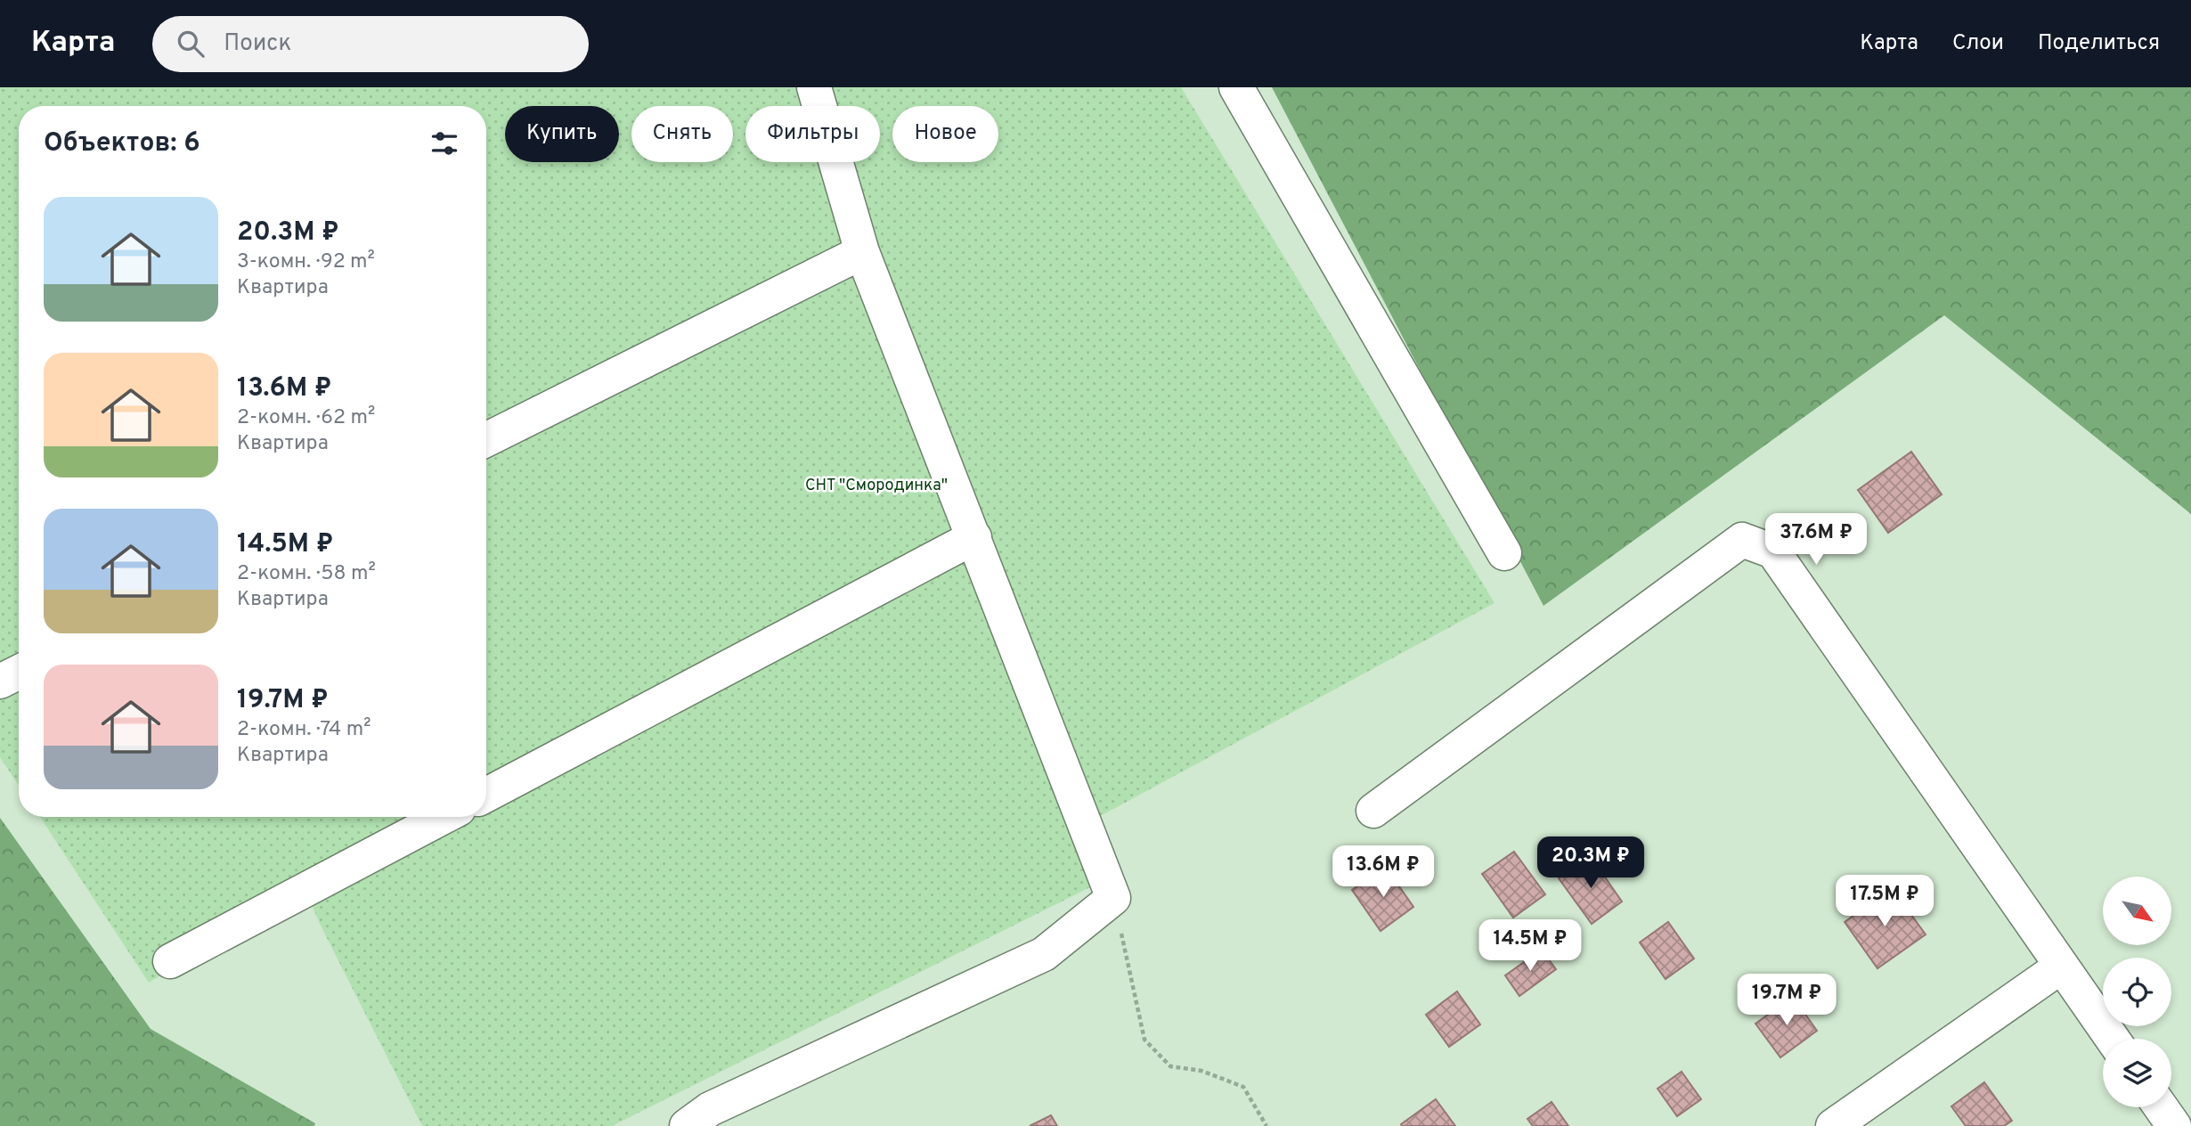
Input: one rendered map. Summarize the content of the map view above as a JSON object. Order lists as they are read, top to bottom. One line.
{"parks":["СНТ \"Смородинка\""],"north":"bottom right","page":{"header":"Карта","search":"Поиск","nav":["Карта","Слои","Поделиться"],"chip":["Купить","Снять","Фильтры","Новое"],"heading":"Объектов: 6","list":[{"name":"20.3M ₽","note":"3-комн. · 92 m² · Квартира"},{"name":"13.6M ₽","note":"2-комн. · 62 m² · Квартира"},{"name":"14.5M ₽","note":"2-комн. · 58 m² · Квартира"},{"name":"19.7M ₽","note":"2-комн. · 74 m² · Квартира"}],"price":["37.6M ₽","20.3M ₽","13.6M ₽","17.5M ₽","14.5M ₽","19.7M ₽"]}}
